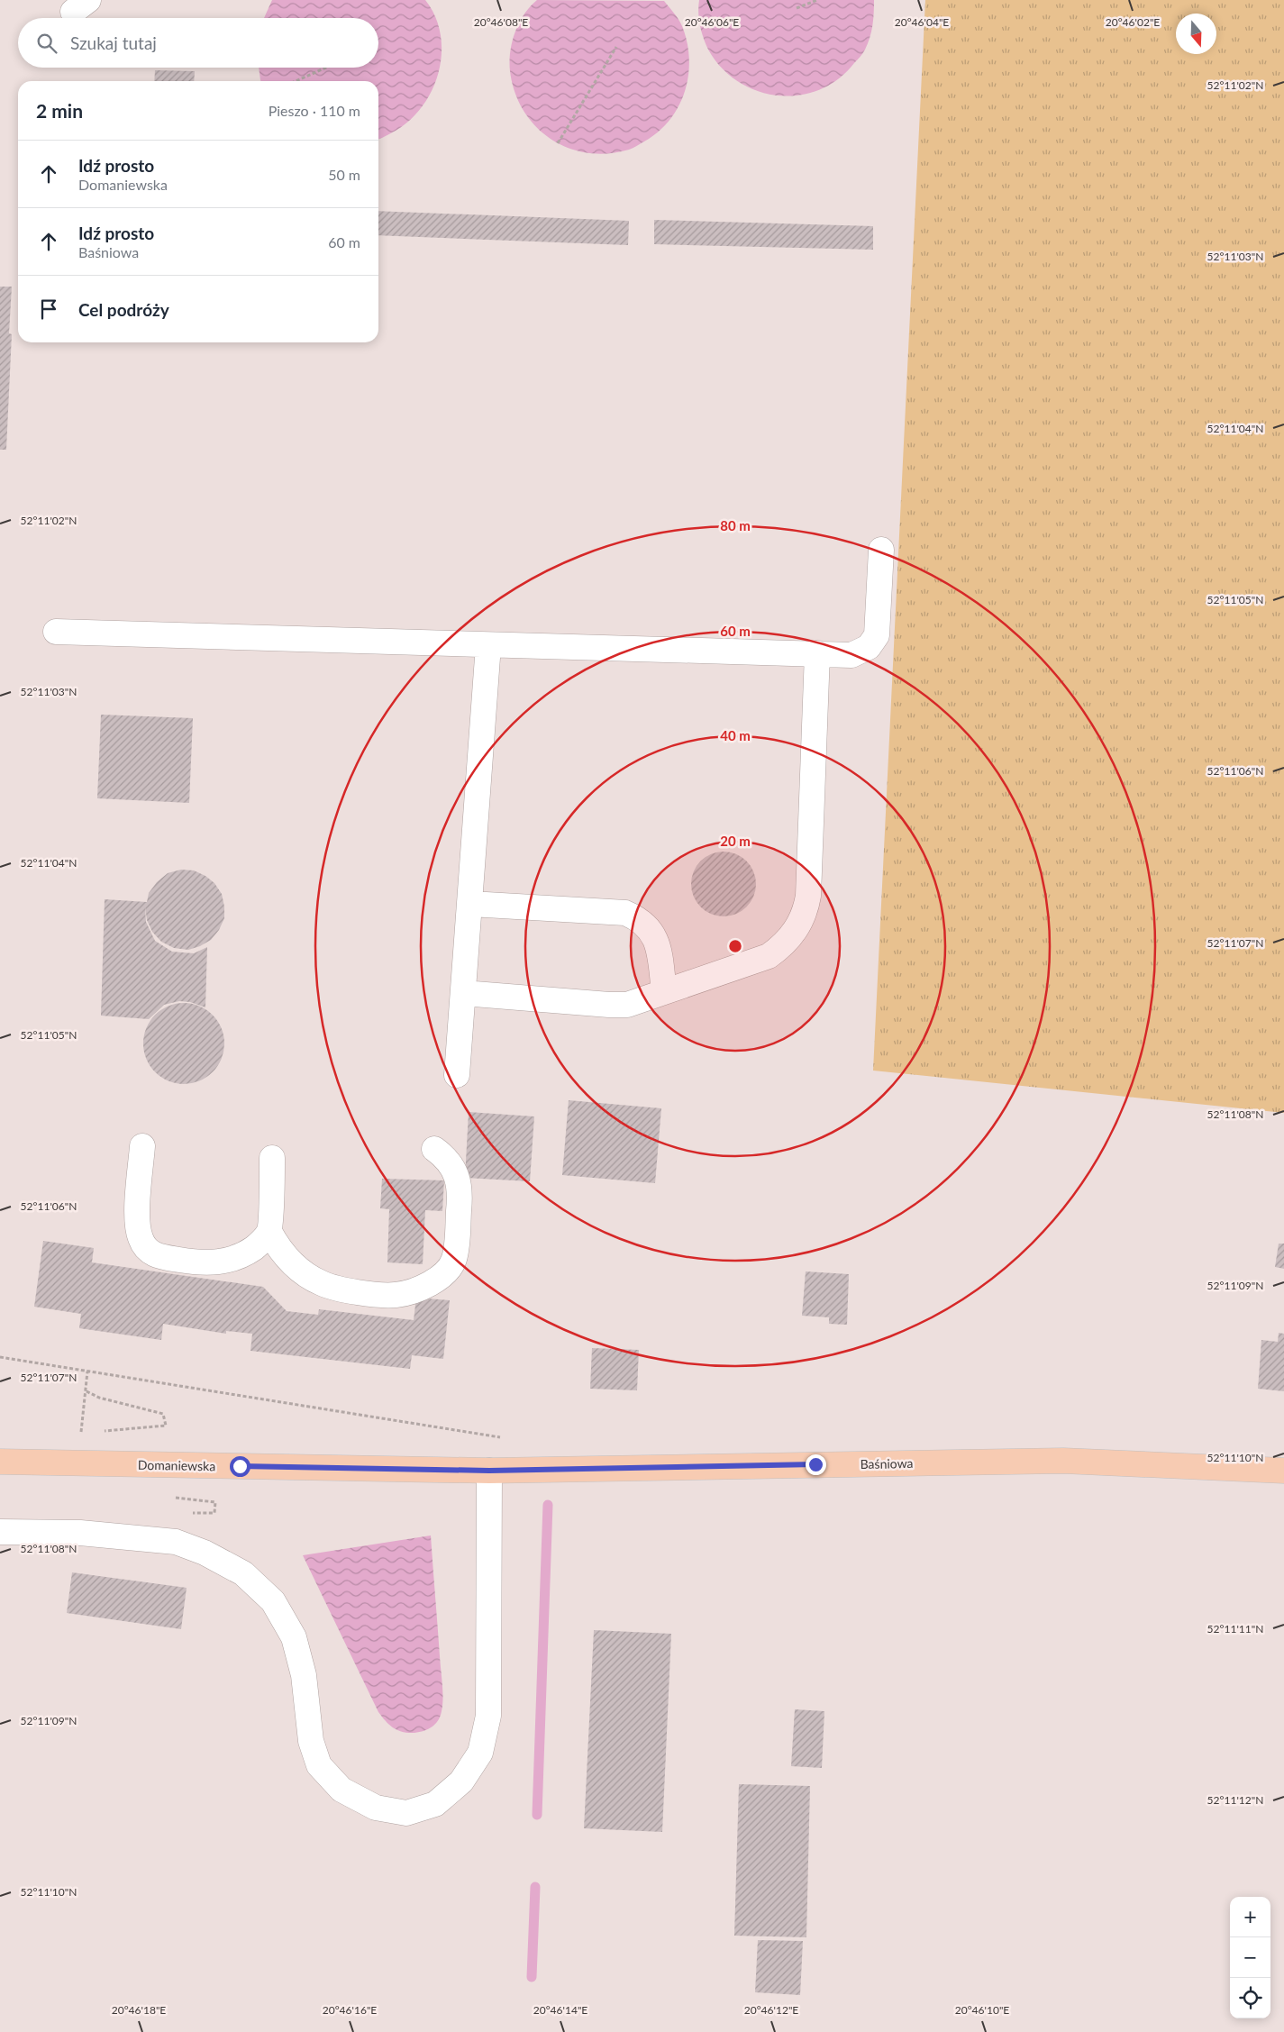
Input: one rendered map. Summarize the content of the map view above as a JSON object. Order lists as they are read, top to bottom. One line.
{"streets":{"main road":["Baśniowa","Domaniewska"]},"crossings":[["Baśniowa","Domaniewska"]],"north":"bottom","page":{"search":"Szukaj tutaj","heading":["2 min","Pieszo · 110 m"],"list":[["Idź prosto","Domaniewska","50 m"],["Idź prosto","Baśniowa","60 m"],"Cel podróży"],"map_buttons":["+","−"]},"coordinates":["20°46'08\"E","20°46'06\"E","20°46'04\"E","20°46'02\"E","52°11'02\"N","52°11'03\"N","52°11'04\"N","52°11'05\"N","52°11'06\"N","52°11'07\"N","52°11'08\"N","52°11'09\"N","52°11'10\"N","52°11'11\"N","52°11'12\"N","20°46'18\"E","20°46'16\"E","20°46'14\"E","20°46'12\"E","20°46'10\"E"],"rings":["80 m","60 m","40 m","20 m"]}
